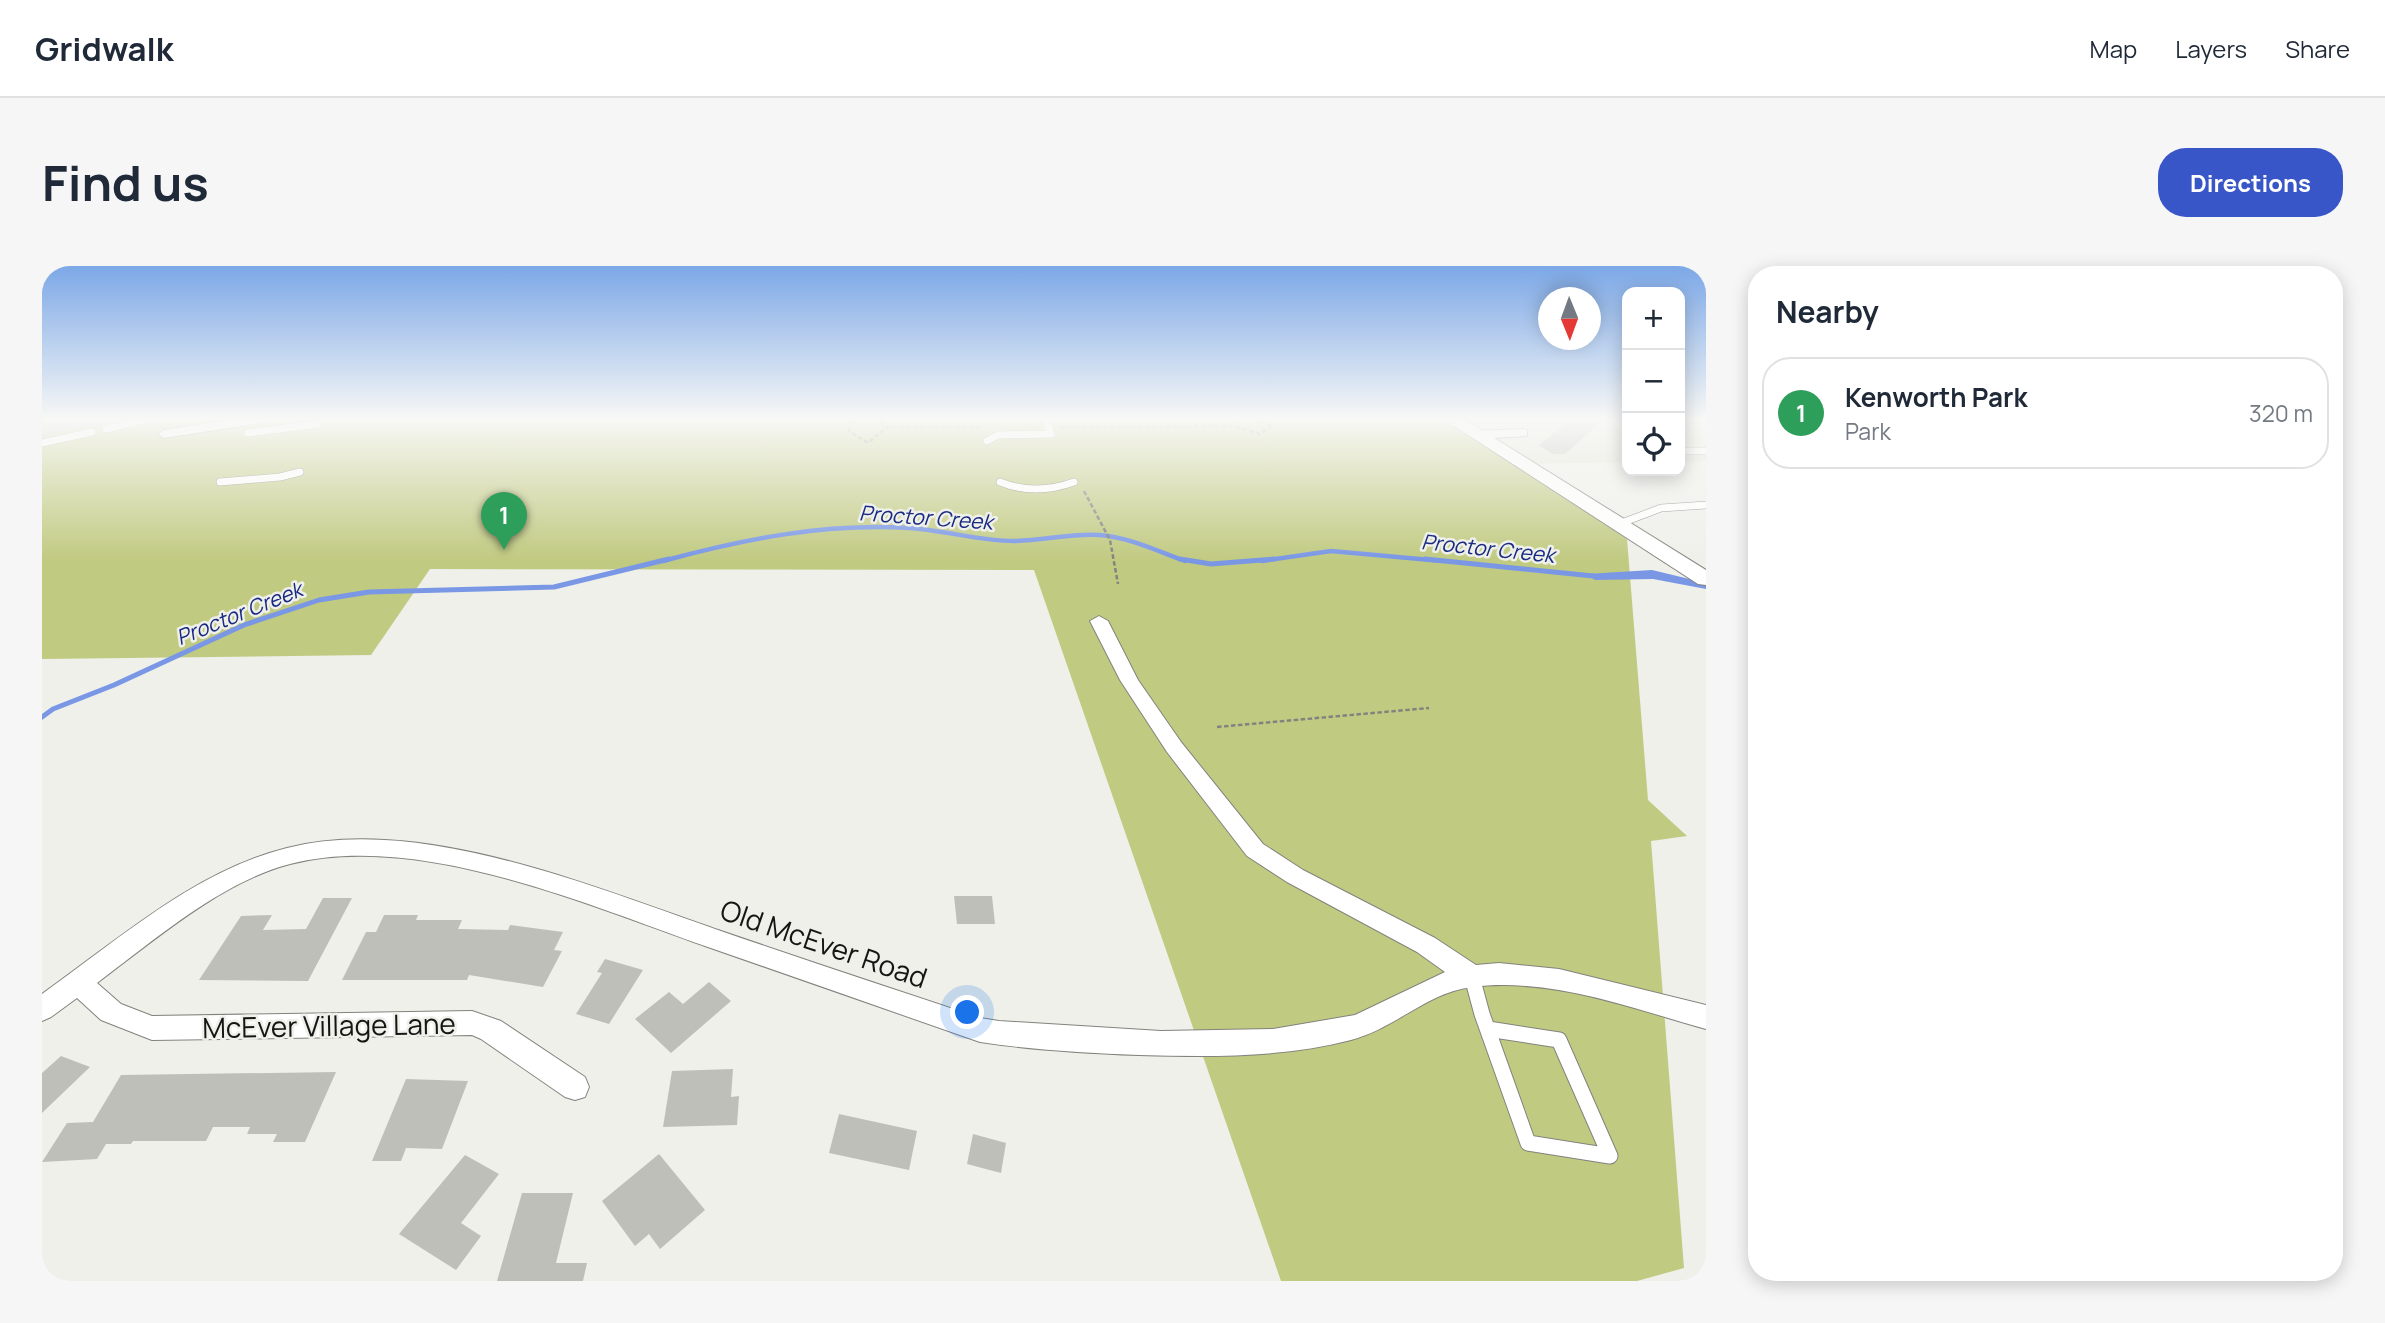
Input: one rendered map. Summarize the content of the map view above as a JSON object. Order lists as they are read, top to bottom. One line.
{"streets":{"street":["Old McEver Road","McEver Village Lane"]},"crossings":[["Old McEver Road","McEver Village Lane"]],"water":["Proctor Creek"],"north":"bottom","page":{"header":"Gridwalk","nav":["Map","Layers","Share"],"buttons":"Directions","title":"Find us","heading":"Nearby","map_buttons":["+","−"],"list":[{"mark":"1","name":"Kenworth Park","note":"Park","value":"320 m"}],"pins":"1"}}
